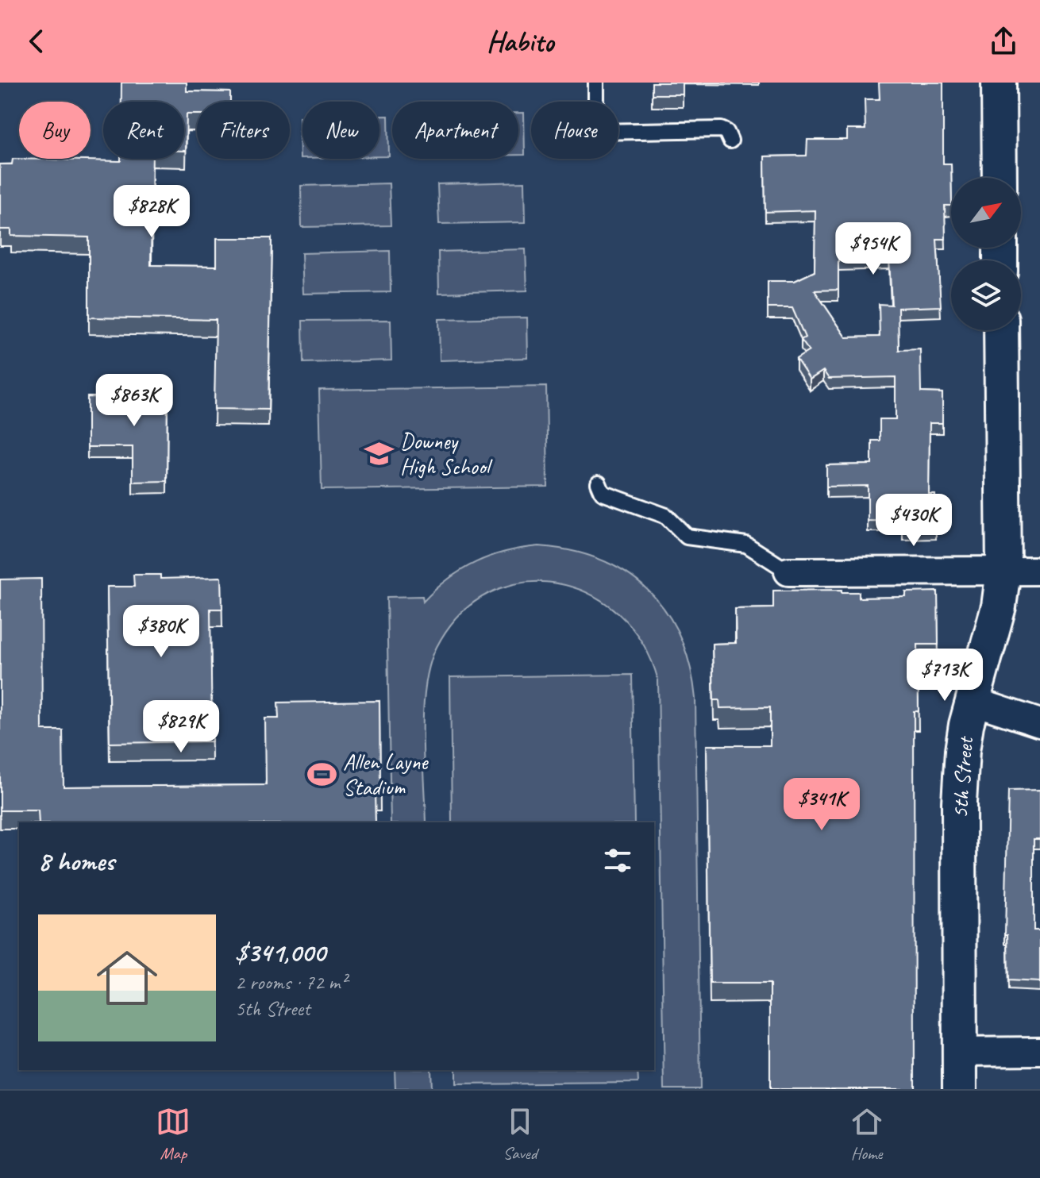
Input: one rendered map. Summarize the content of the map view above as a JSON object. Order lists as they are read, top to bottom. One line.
{"streets":{"street":["5th Street"]},"places":{"school or university":["Downey High School"],"sports":["Allen Layne Stadium"]},"north":"top right","page":{"header":"Habito","chip":["Buy","Rent","Filters","New","Apartment","House"],"price":["$828K","$954K","$863K","$430K","$380K","$713K","$829K","$341K"],"heading":"8 homes","list":[{"name":"$341,000","note":"2 rooms · 72 m² · 5th Street"}],"tabs":["Map","Saved","Home"]}}
